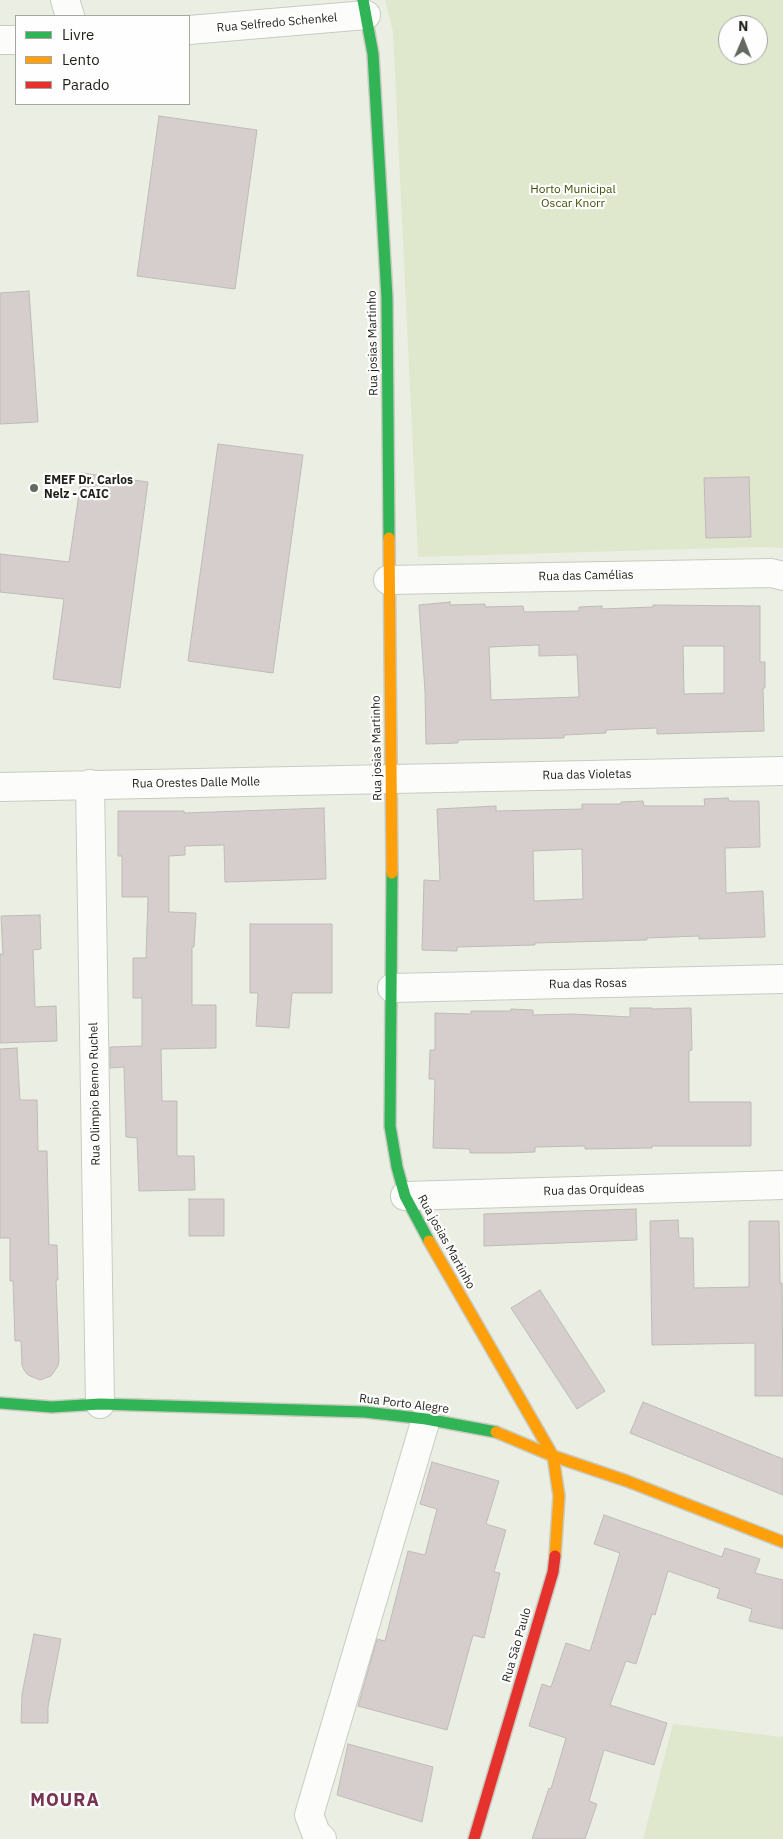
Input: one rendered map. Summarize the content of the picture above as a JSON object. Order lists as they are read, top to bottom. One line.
{"streets":{"street":["Rua Selfredo Schenkel","Rua josias Martinho","Rua das Camélias","Rua das Violetas","Rua Orestes Dalle Molle","Rua das Rosas","Rua Olimpio Benno Ruchel","Rua das Orquídeas","Rua Porto Alegre","Rua São Paulo"]},"crossings":[["Rua Selfredo Schenkel","Rua josias Martinho"],["Rua josias Martinho","Rua das Camélias"],["Rua josias Martinho","Rua das Violetas"],["Rua josias Martinho","Rua Orestes Dalle Molle"],["Rua josias Martinho","Rua das Rosas"],["Rua josias Martinho","Rua das Orquídeas"],["Rua josias Martinho","Rua Porto Alegre"],["Rua josias Martinho","Rua São Paulo"],["Rua das Violetas","Rua Orestes Dalle Molle"],["Rua Orestes Dalle Molle","Rua Olimpio Benno Ruchel"],["Rua Olimpio Benno Ruchel","Rua Porto Alegre"],["Rua Porto Alegre","Rua São Paulo"]],"districts":["MOURA"],"parks":["Horto Municipal Oscar Knorr"],"places":["EMEF Dr. Carlos Nelz - CAIC"],"legend":["Livre","Lento","Parado"],"north":"top"}
